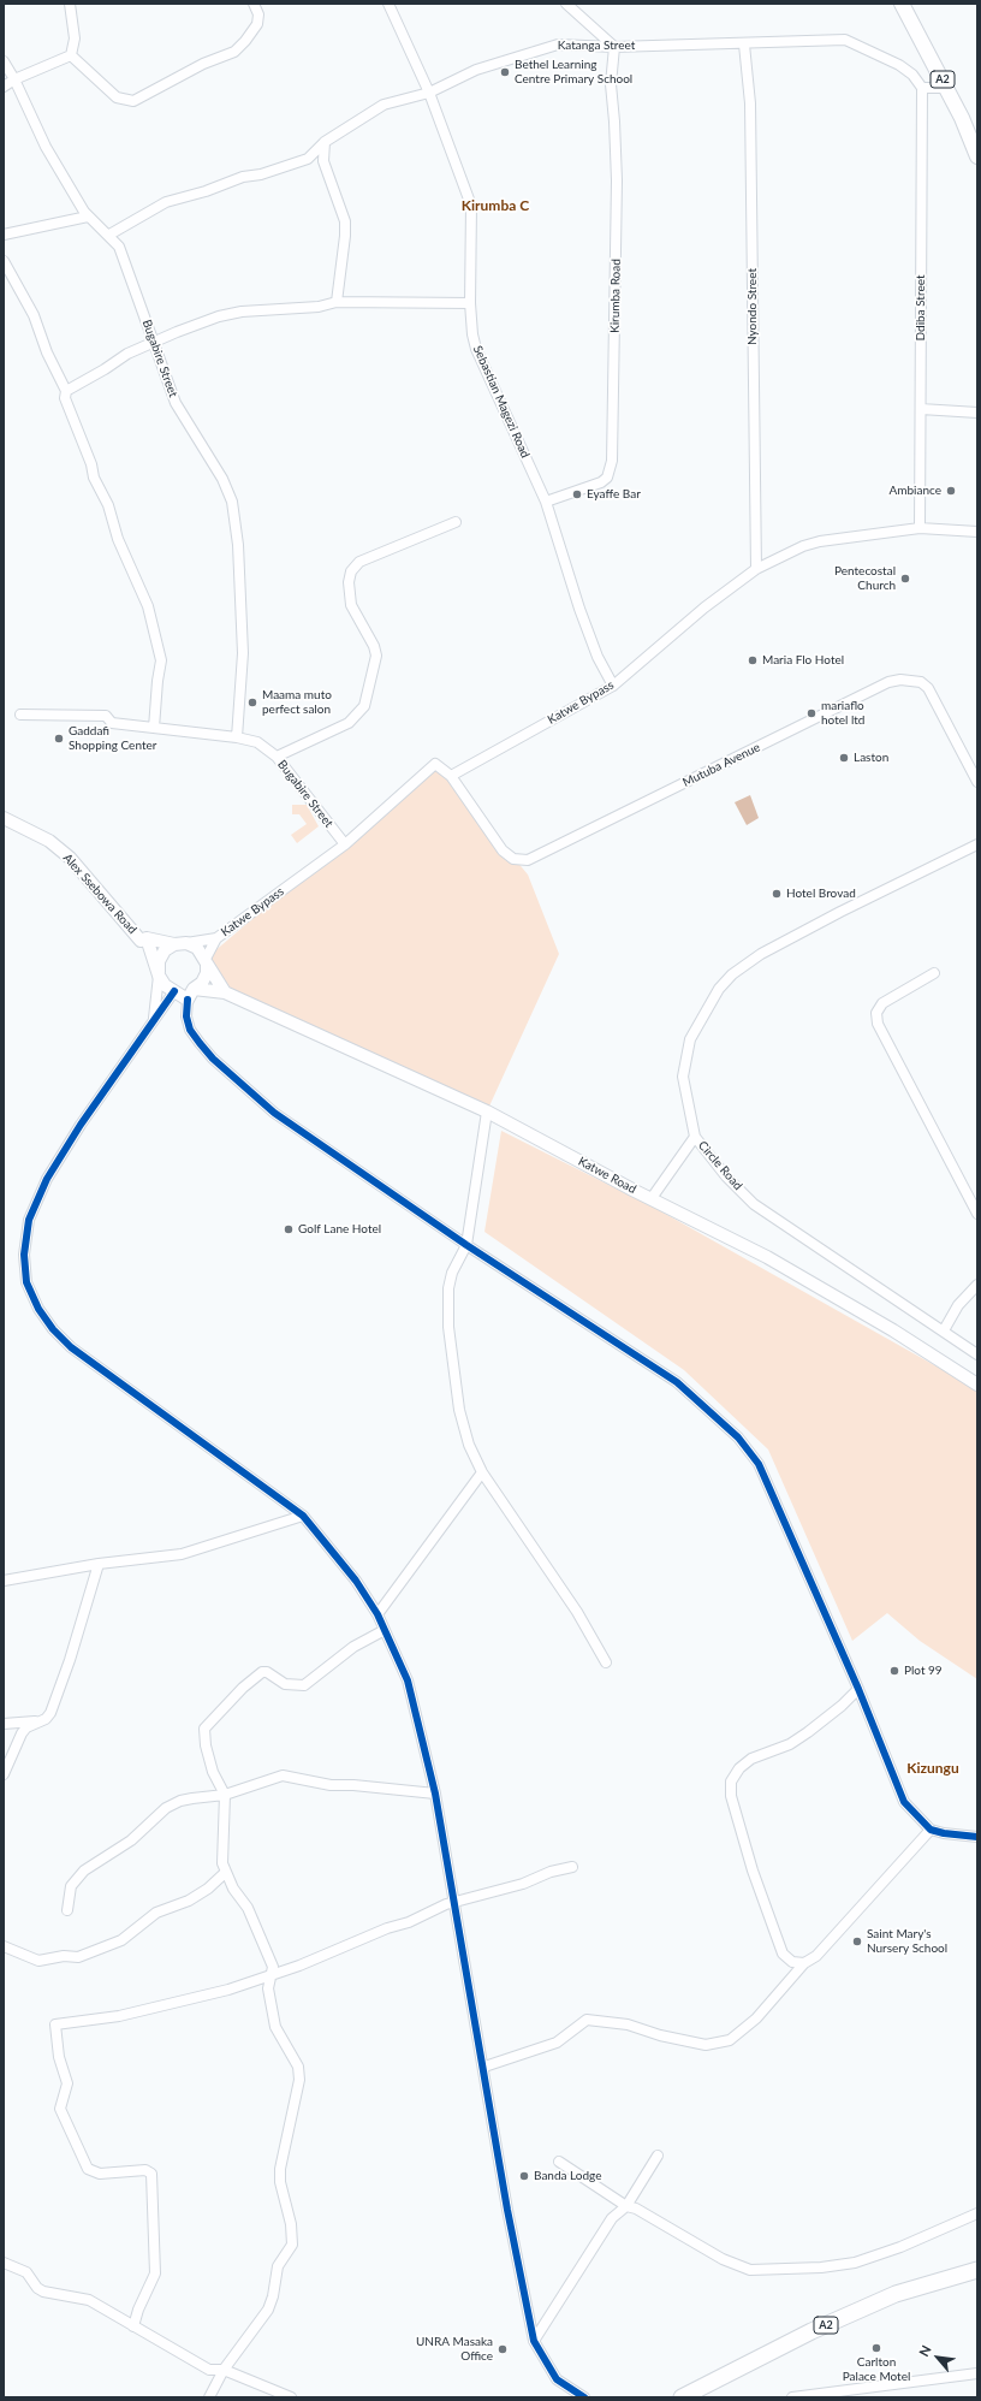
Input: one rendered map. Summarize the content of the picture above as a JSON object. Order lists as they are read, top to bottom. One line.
{"streets":{"highway":["A2"],"street":["Katanga Street","Kirumba Road","Nyondo Street","Ddiba Street","Bugabire Street","Sebastian Magezi Road","Katwe Bypass","Mutuba Avenue","Alex Ssebowa Road","Circle Road","Katwe Road"]},"crossings":[["Katanga Street","Kirumba Road"],["Katanga Street","Nyondo Street"],["Katanga Street","Ddiba Street"],["Katanga Street","Bugabire Street"],["Katanga Street","Sebastian Magezi Road"],["Kirumba Road","Sebastian Magezi Road"],["Nyondo Street","Katwe Bypass"],["Ddiba Street","Katwe Bypass"],["Bugabire Street","Katwe Bypass"],["Sebastian Magezi Road","Katwe Bypass"],["Katwe Bypass","Mutuba Avenue"],["Katwe Bypass","Katwe Road"]],"districts":["Kirumba C","Kizungu"],"places":["Bethel Learning Centre Primary School","Ambiance","Eyaffe Bar","Pentecostal Church","Maria Flo Hotel","Maama muto perfect salon","mariaflo hotel ltd","Gaddafi Shopping Center","Laston","Hotel Brovad","Golf Lane Hotel","Plot 99","Saint Mary's Nursery School","Banda Lodge","Carlton Palace Motel","UNRA Masaka Office"],"north":"top left"}
